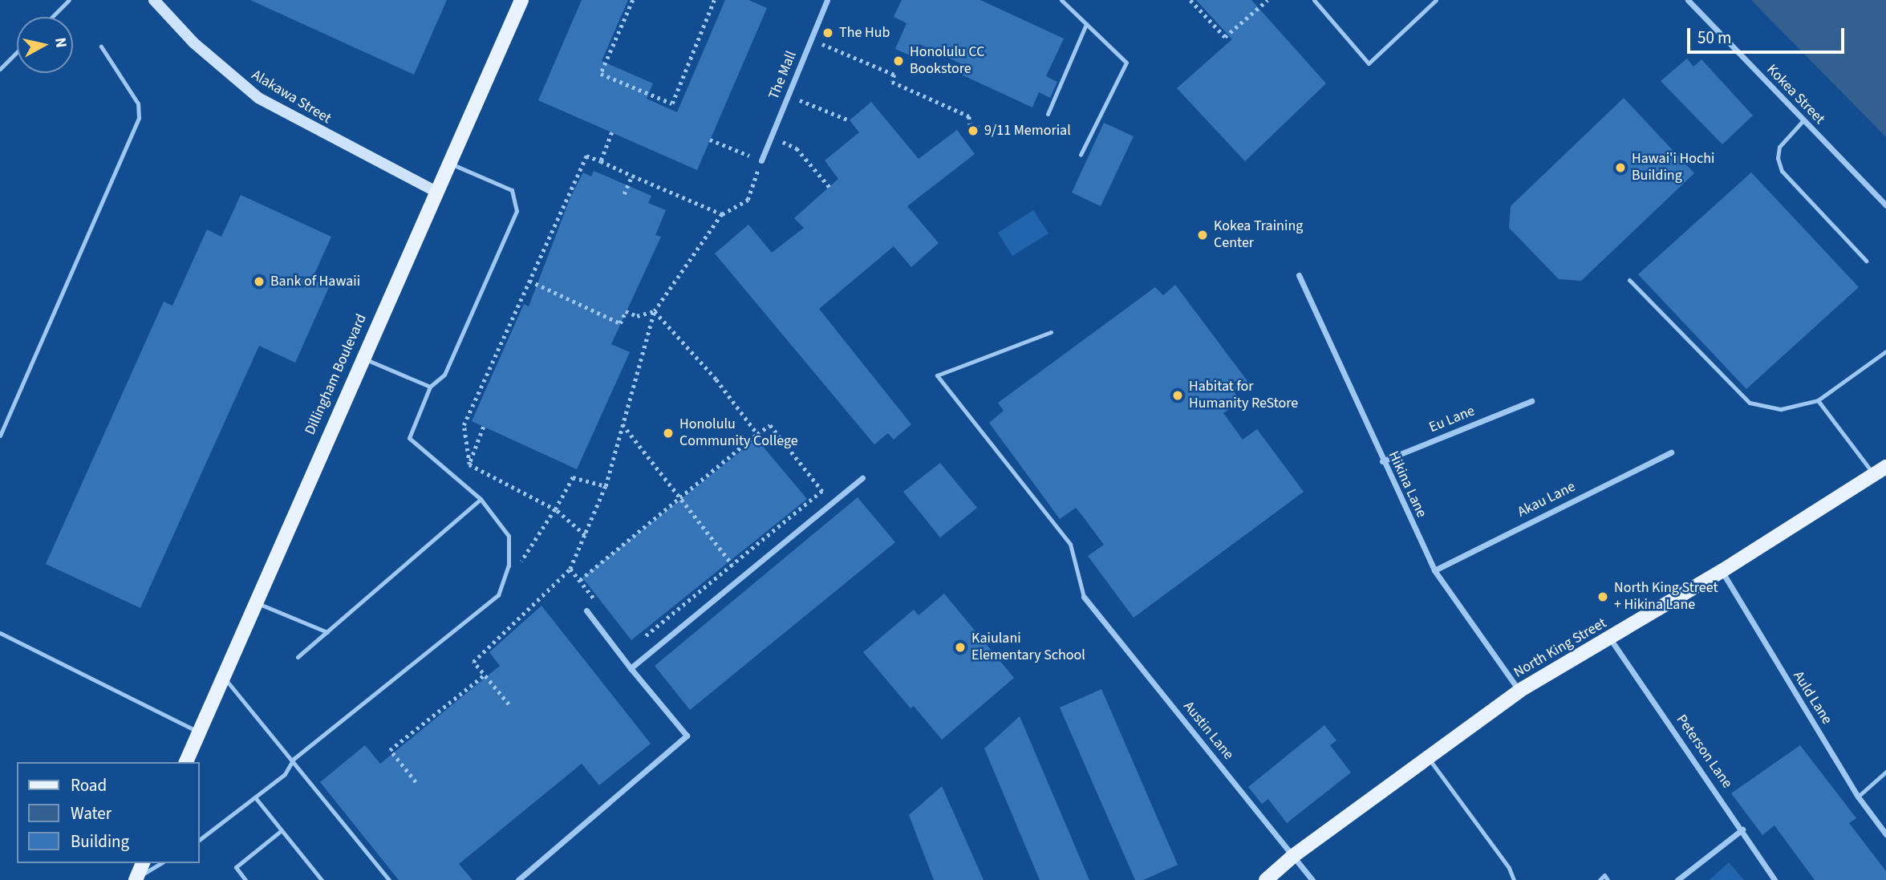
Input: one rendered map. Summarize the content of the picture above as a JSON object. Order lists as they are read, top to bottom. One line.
{"streets":{"main road":["Alakawa Street","Dillingham Boulevard","North King Street"],"street":["The Mall","Kokea Street","Eu Lane","Hikina Lane","Akau Lane","Auld Lane","Austin Lane","Peterson Lane"]},"crossings":[["Alakawa Street","Dillingham Boulevard"],["Eu Lane","Hikina Lane"],["Hikina Lane","Akau Lane"],["Hikina Lane","North King Street"],["North King Street","Auld Lane"],["North King Street","Austin Lane"],["North King Street","Peterson Lane"]],"places":["The Hub","Honolulu CC Bookstore","9/11 Memorial","Hawai'i Hochi Building","Kokea Training Center","Bank of Hawaii","Habitat for Humanity ReStore","Honolulu Community College","North King Street + Hikina Lane","Kaiulani Elementary School"],"legend":["Road","Water","Building"],"scale_bar":"50 m","north":"right"}
